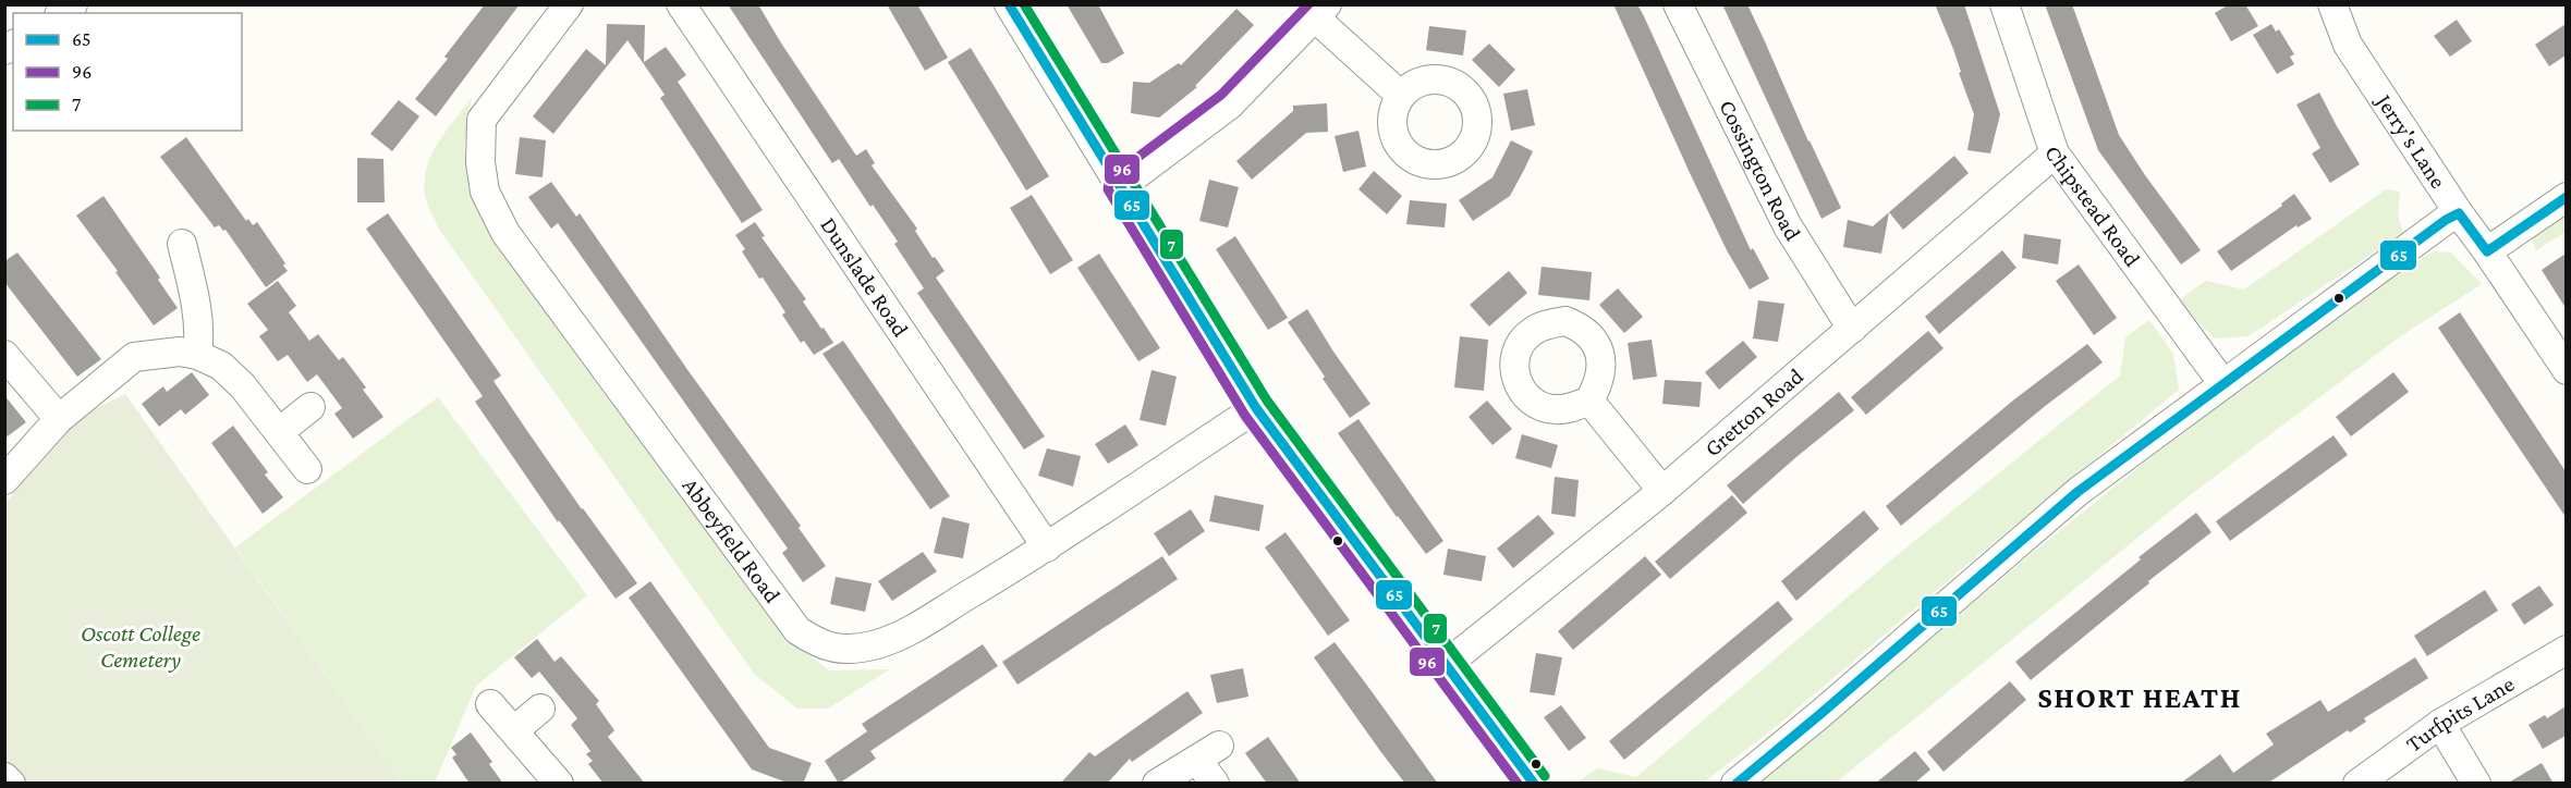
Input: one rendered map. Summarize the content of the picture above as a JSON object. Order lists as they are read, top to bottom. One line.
{"streets":{"street":["Jerry's Lane","Cossington Road","Chipstead Road","Dunslade Road","Gretton Road","Abbeyfield Road","Turfpits Lane"]},"crossings":[["Cossington Road","Gretton Road"],["Chipstead Road","Gretton Road"],["Dunslade Road","Abbeyfield Road"]],"districts":["SHORT HEATH"],"parks":["Oscott College Cemetery"],"lines":["transit line 65","transit line 96","transit line 7"],"legend":["65","96","7"]}
